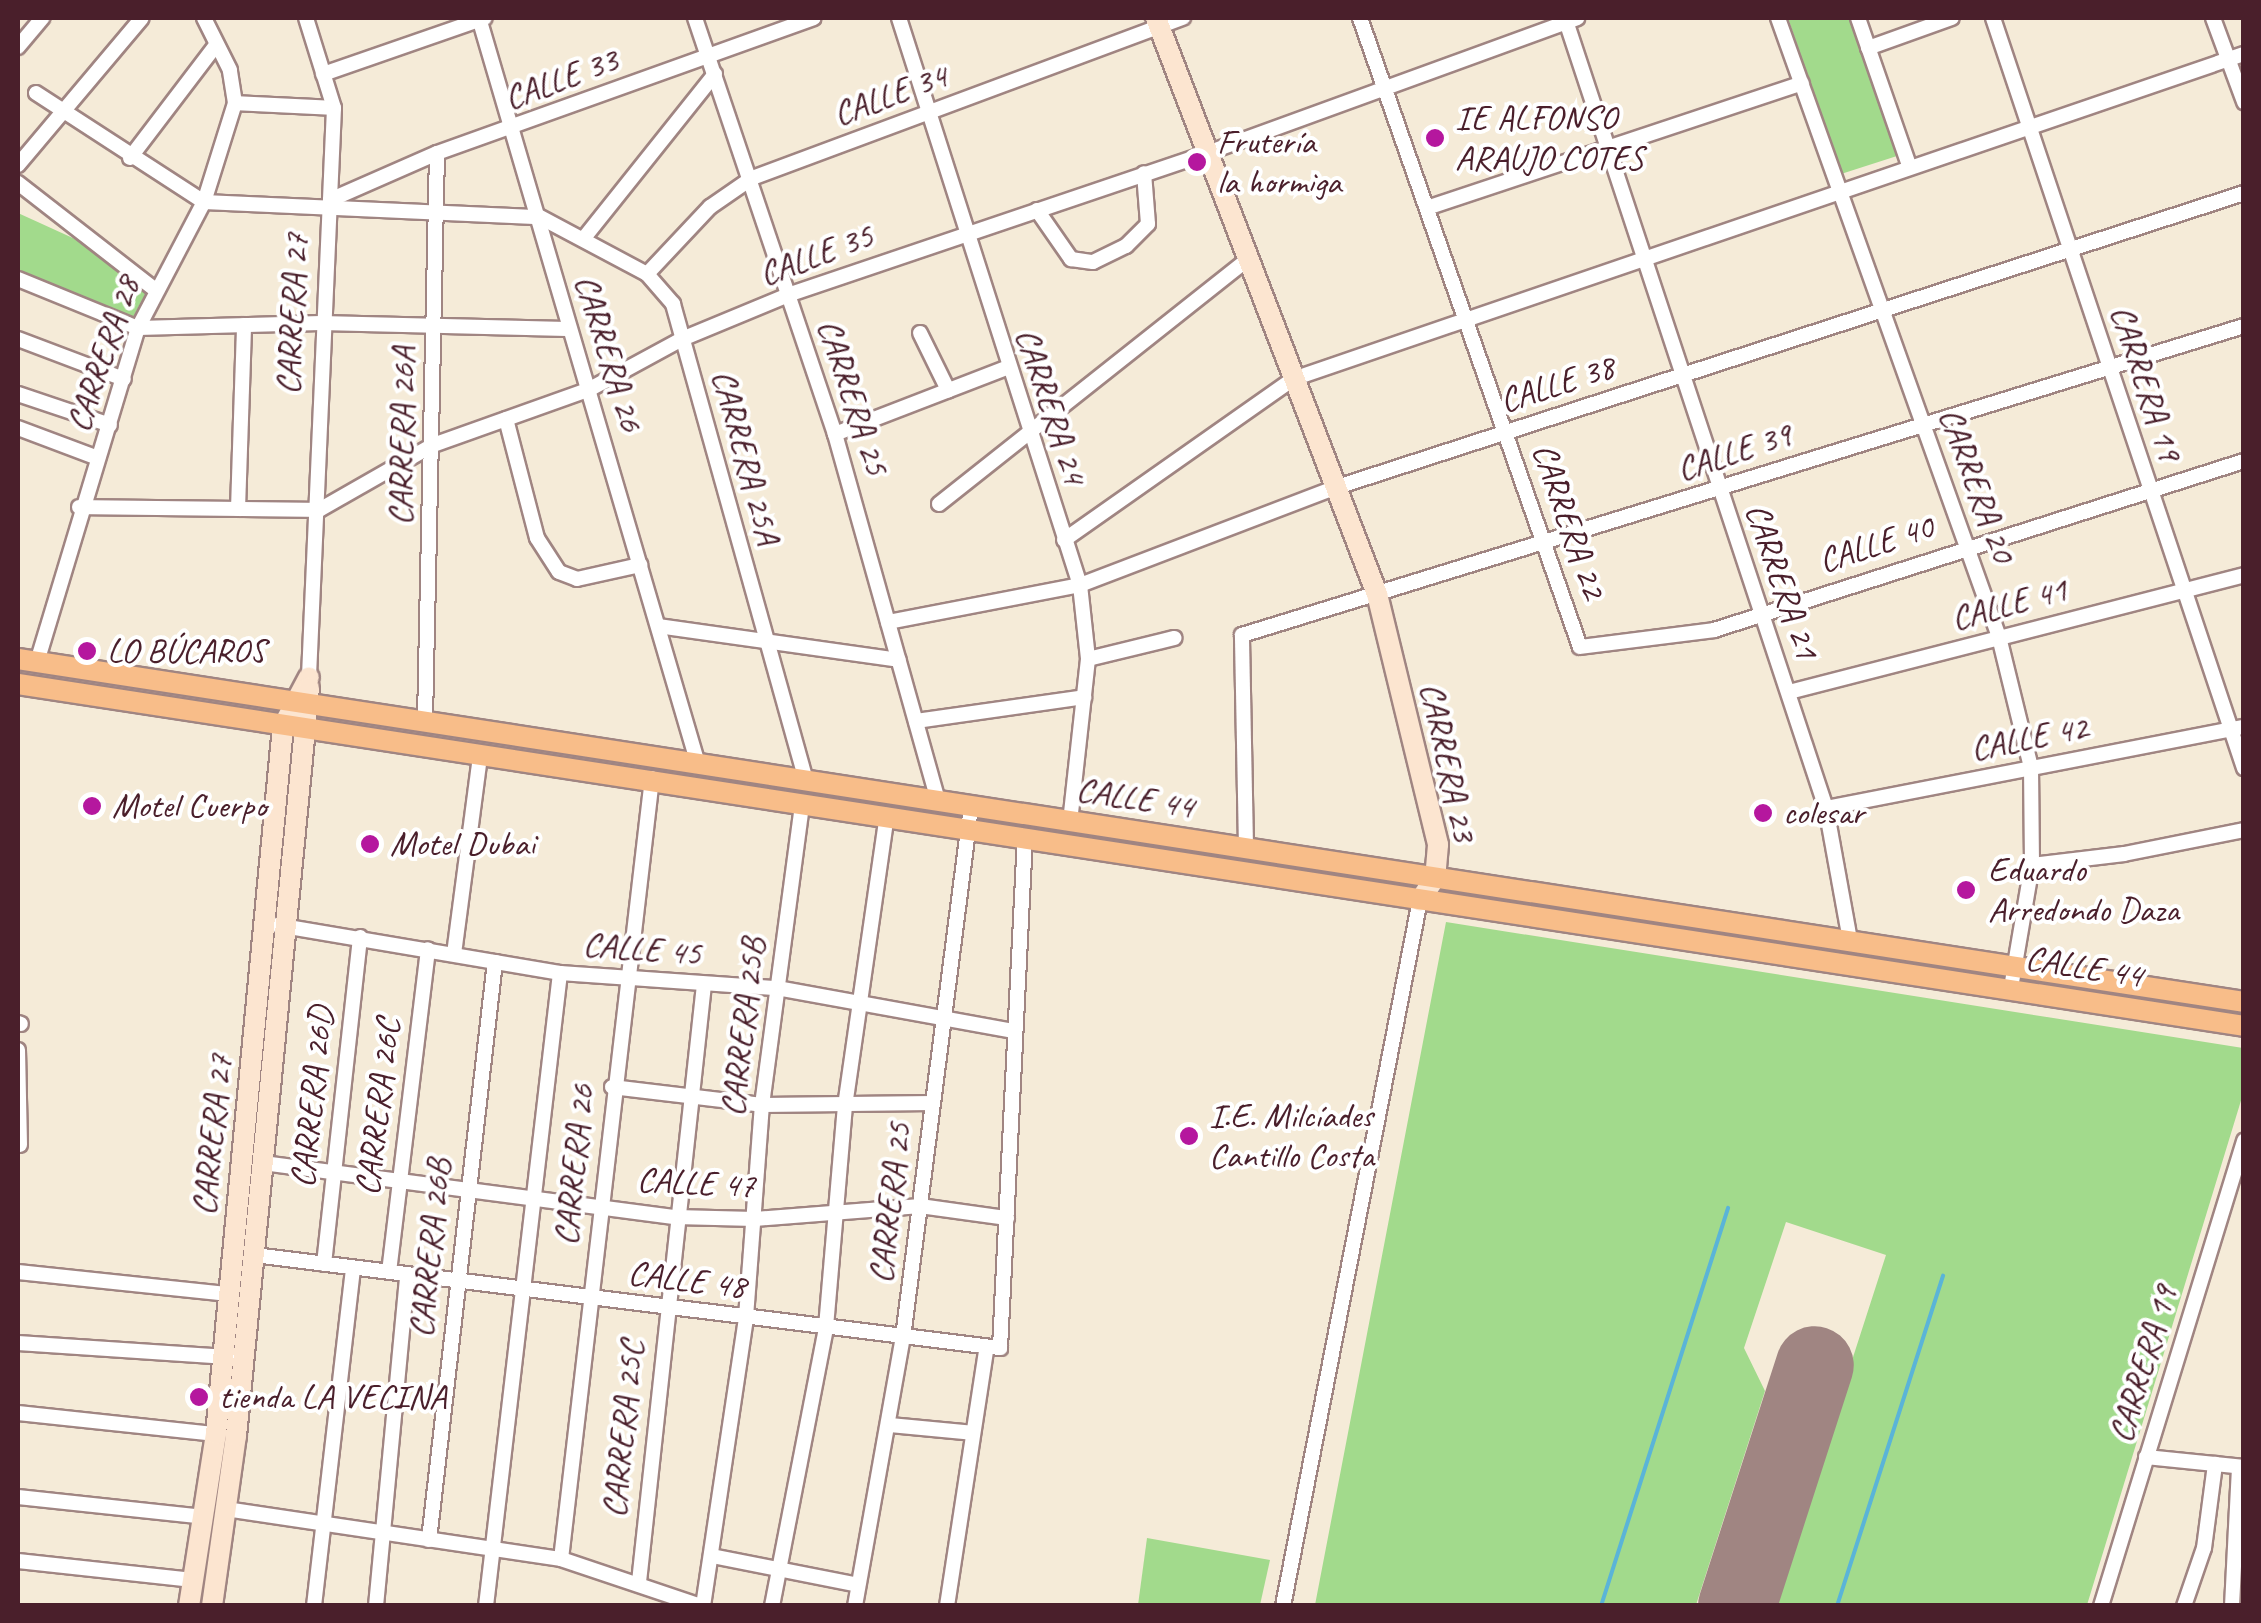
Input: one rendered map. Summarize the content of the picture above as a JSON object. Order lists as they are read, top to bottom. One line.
{"streets":{"main road":["CALLE 44"],"street":["CALLE 33","CALLE 34","CALLE 35","CARRERA 27","CARRERA 26","CARRERA 28","CARRERA 19","CALLE 38","CARRERA 25","CARRERA 24","CARRERA 26A","CALLE 39","CARRERA 25A","CARRERA 20","CARRERA 22","CALLE 40","CARRERA 21","CALLE 41","CALLE 42","CARRERA 23","CALLE 45","CARRERA 25B","CARRERA 26D","CARRERA 26C","CALLE 47","CARRERA 26B","CALLE 48","CARRERA 25C"]},"crossings":[["CALLE 33","CARRERA 27"],["CALLE 33","CARRERA 26"],["CALLE 33","CARRERA 28"],["CALLE 33","CARRERA 25"],["CALLE 33","CARRERA 26A"],["CALLE 34","CARRERA 25"],["CALLE 34","CARRERA 24"],["CALLE 34","CARRERA 25A"],["CALLE 34","CARRERA 23"],["CALLE 35","CARRERA 27"],["CALLE 35","CARRERA 26"],["CALLE 35","CARRERA 25"],["CALLE 35","CARRERA 24"],["CALLE 35","CARRERA 26A"],["CALLE 35","CARRERA 25A"],["CALLE 35","CARRERA 22"],["CALLE 35","CARRERA 21"],["CALLE 35","CARRERA 23"],["CARRERA 27","CALLE 44"],["CARRERA 27","CALLE 45"],["CARRERA 27","CALLE 47"],["CARRERA 27","CALLE 48"],["CARRERA 26","CARRERA 25A"],["CARRERA 26","CALLE 44"],["CARRERA 26","CALLE 45"],["CARRERA 26","CALLE 47"],["CARRERA 26","CALLE 48"],["CARRERA 28","CALLE 44"],["CARRERA 19","CALLE 38"],["CARRERA 19","CALLE 39"],["CARRERA 19","CALLE 40"],["CARRERA 19","CALLE 41"],["CARRERA 19","CALLE 42"],["CALLE 38","CARRERA 25"],["CALLE 38","CARRERA 24"],["CALLE 38","CARRERA 20"],["CALLE 38","CARRERA 22"],["CALLE 38","CARRERA 21"],["CALLE 38","CARRERA 23"],["CARRERA 25","CALLE 44"],["CARRERA 25","CALLE 45"],["CARRERA 25","CALLE 47"],["CARRERA 25","CALLE 48"],["CARRERA 24","CALLE 44"],["CARRERA 26A","CALLE 44"],["CALLE 39","CARRERA 20"],["CALLE 39","CARRERA 22"],["CALLE 39","CARRERA 21"],["CALLE 39","CARRERA 23"],["CALLE 39","CALLE 44"],["CARRERA 25A","CALLE 44"],["CARRERA 20","CALLE 40"],["CARRERA 20","CALLE 41"],["CARRERA 20","CALLE 42"],["CARRERA 20","CALLE 44"],["CARRERA 22","CALLE 40"],["CALLE 40","CARRERA 21"],["CARRERA 21","CALLE 41"],["CARRERA 21","CALLE 42"],["CARRERA 21","CALLE 44"],["CARRERA 23","CALLE 44"],["CALLE 44","CARRERA 25B"],["CALLE 45","CARRERA 25B"],["CALLE 45","CARRERA 26D"],["CALLE 45","CARRERA 26C"],["CALLE 45","CARRERA 26B"],["CALLE 45","CARRERA 25C"],["CARRERA 25B","CALLE 47"],["CARRERA 25B","CALLE 48"],["CARRERA 26D","CALLE 47"],["CARRERA 26D","CALLE 48"],["CARRERA 26C","CALLE 47"],["CARRERA 26C","CALLE 48"],["CALLE 47","CARRERA 26B"],["CALLE 47","CARRERA 25C"],["CARRERA 26B","CALLE 48"],["CALLE 48","CARRERA 25C"]],"places":["IE ALFONSO ARAUJO COTES","Frutería la hormiga","LO BÚCAROS","Motel Cuerpo","colesar","Motel Dubai","Eduardo Arredondo Daza","I.E. Milcíades Cantillo Costa","tienda LA VECINA"]}
